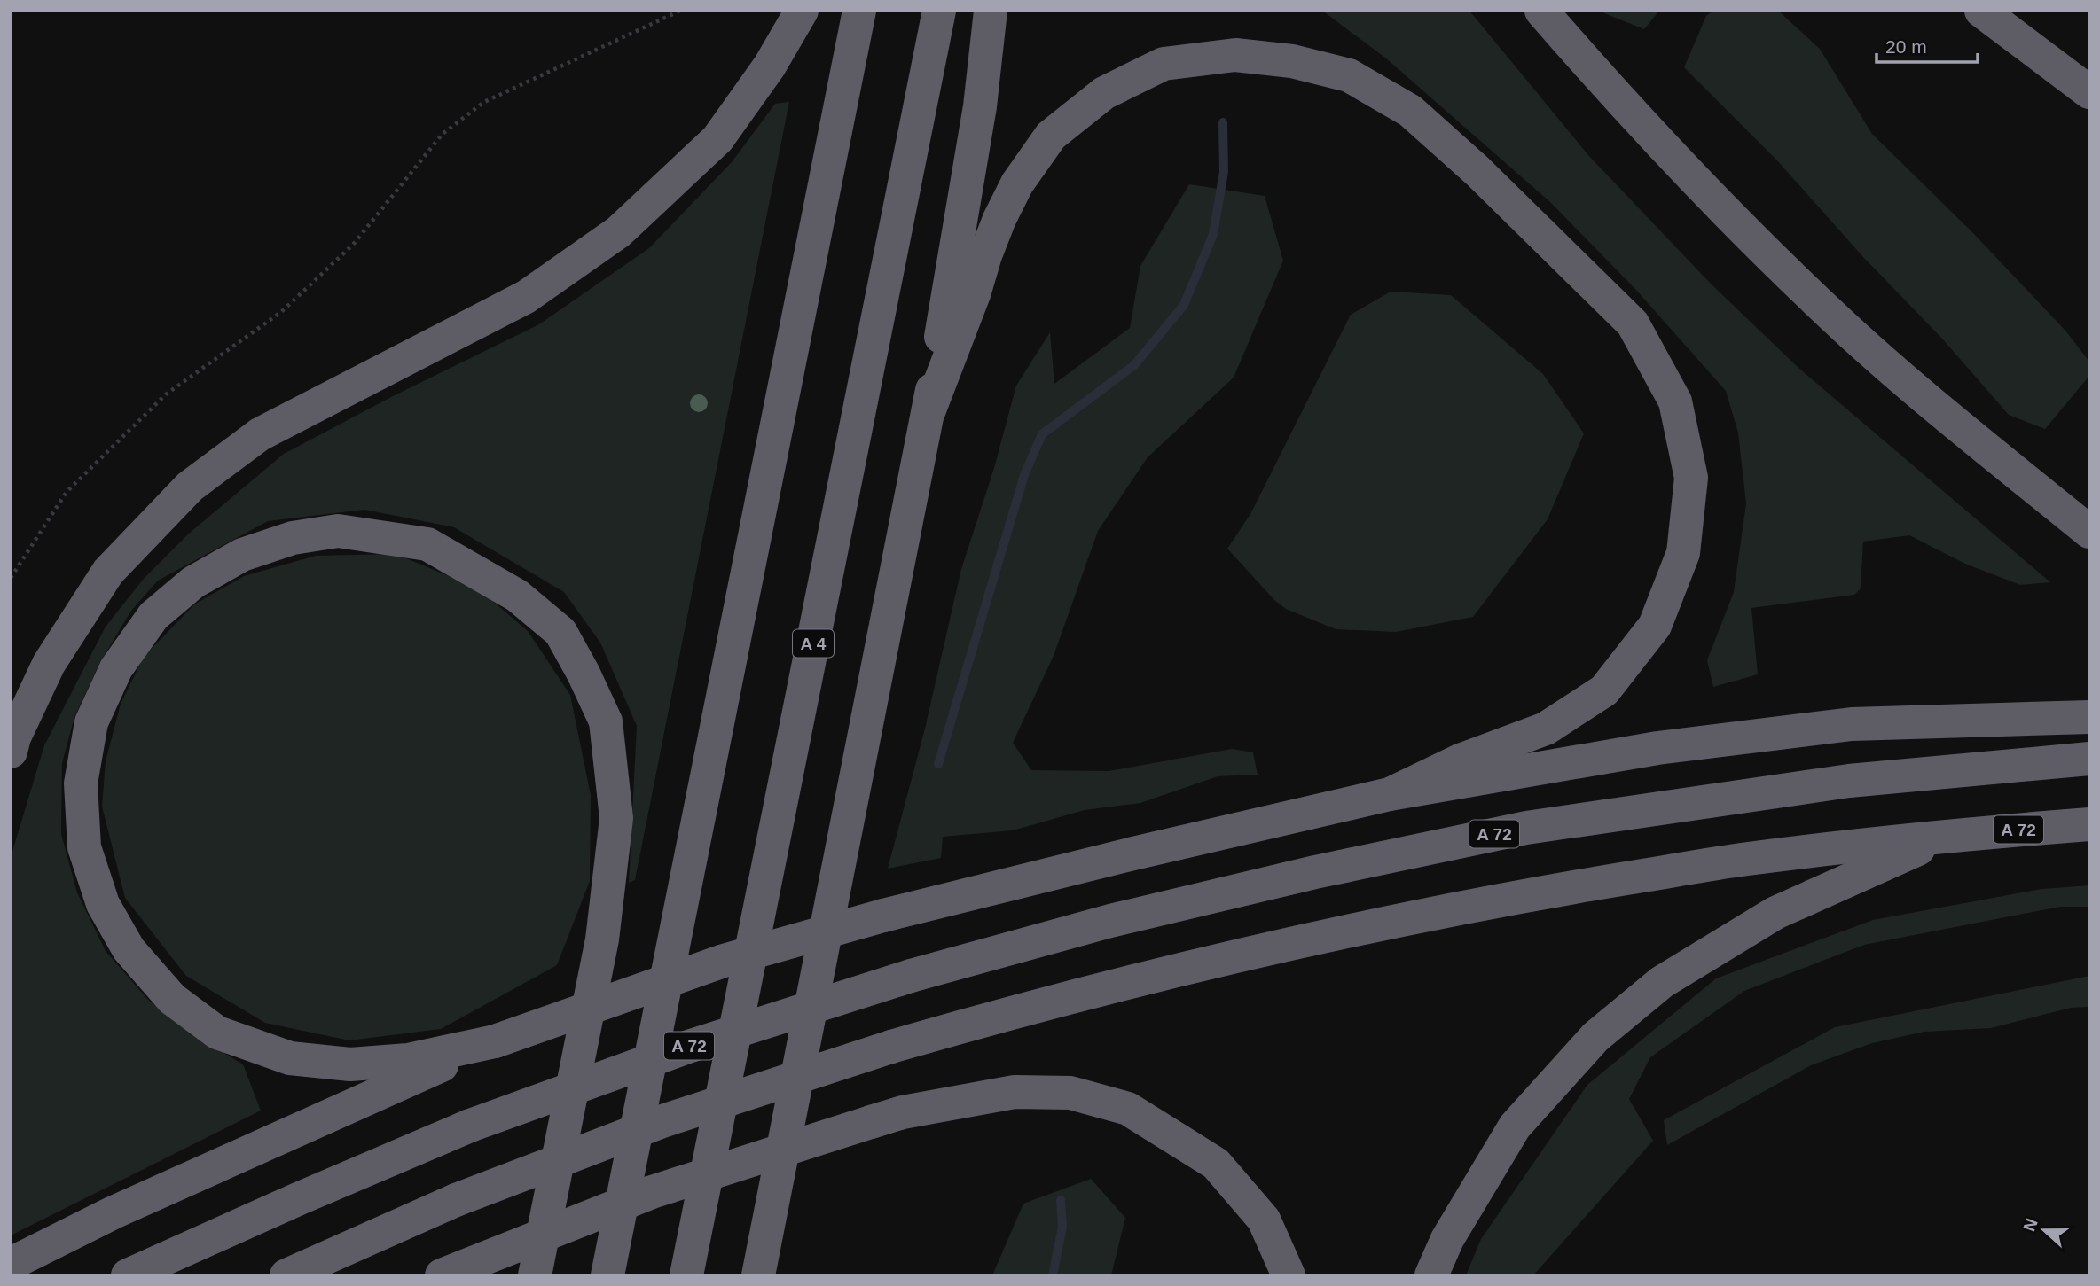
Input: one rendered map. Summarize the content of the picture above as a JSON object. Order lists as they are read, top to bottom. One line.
{"streets":{"highway":["A 4","A 72"]},"scale_bar":"20 m","north":"left"}
